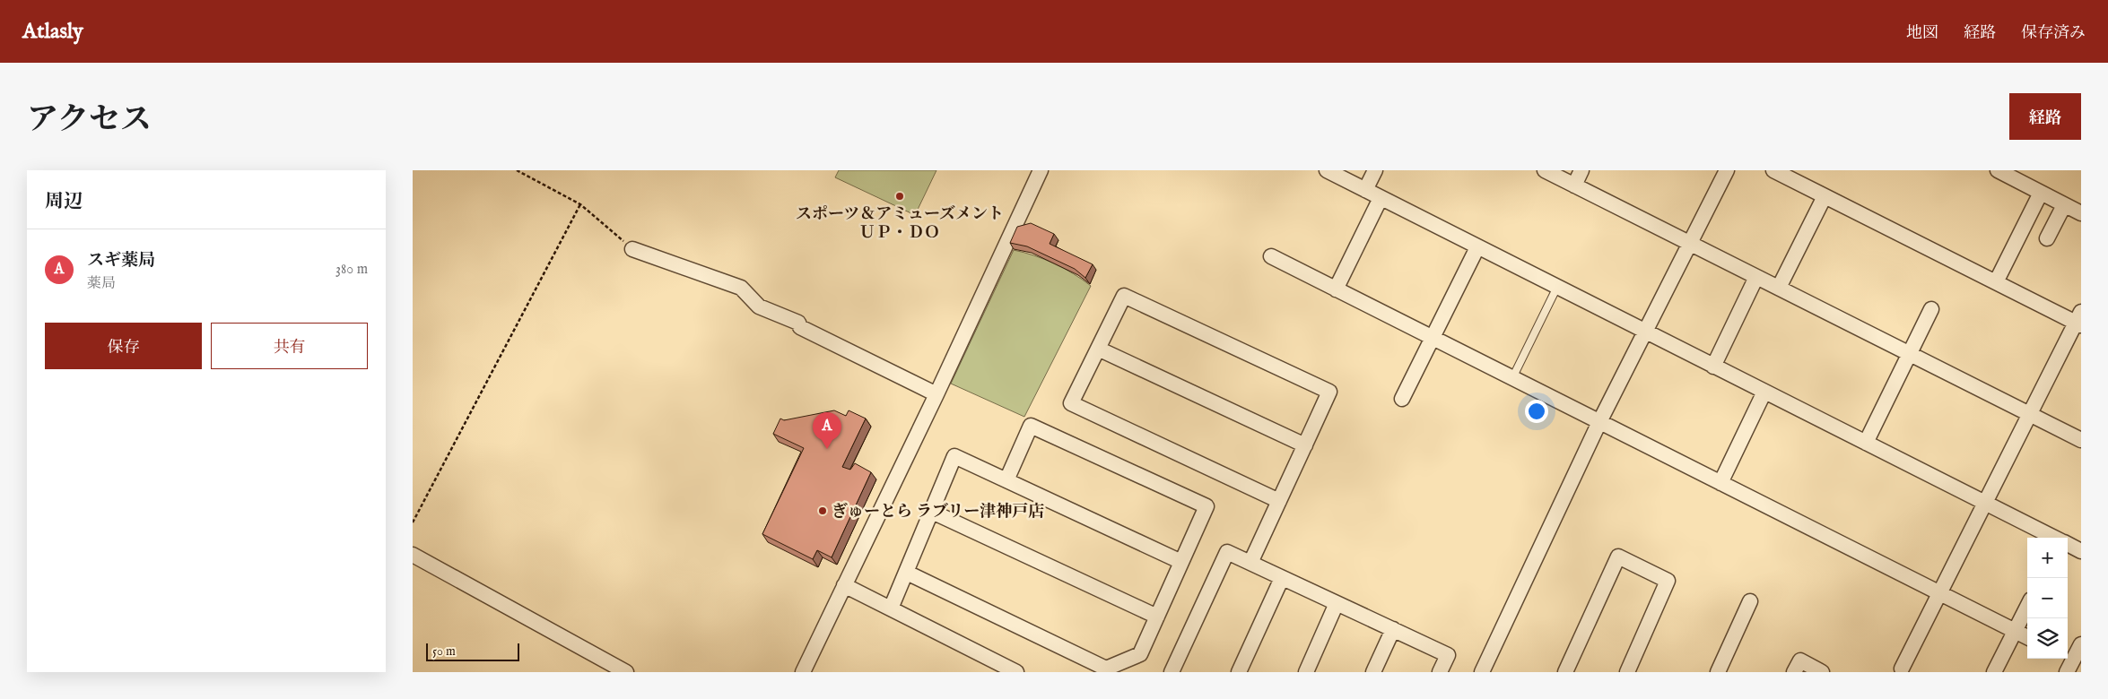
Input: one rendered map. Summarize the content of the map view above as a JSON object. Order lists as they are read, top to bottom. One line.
{"places":["スポーツ＆アミューズメント ＵＰ・ＤＯ","ぎゅーとら ラブリー津神戸店"],"scale_bar":"50 m","page":{"header":"Atlasly","nav":["地図","経路","保存済み"],"title":"アクセス","buttons":["経路",["保存","共有"]],"heading":"周辺","list":[{"mark":"A","name":"スギ薬局","note":"薬局","value":"380 m"}],"pins":"A","map_buttons":["+","−"],"scale":"50 m"}}
